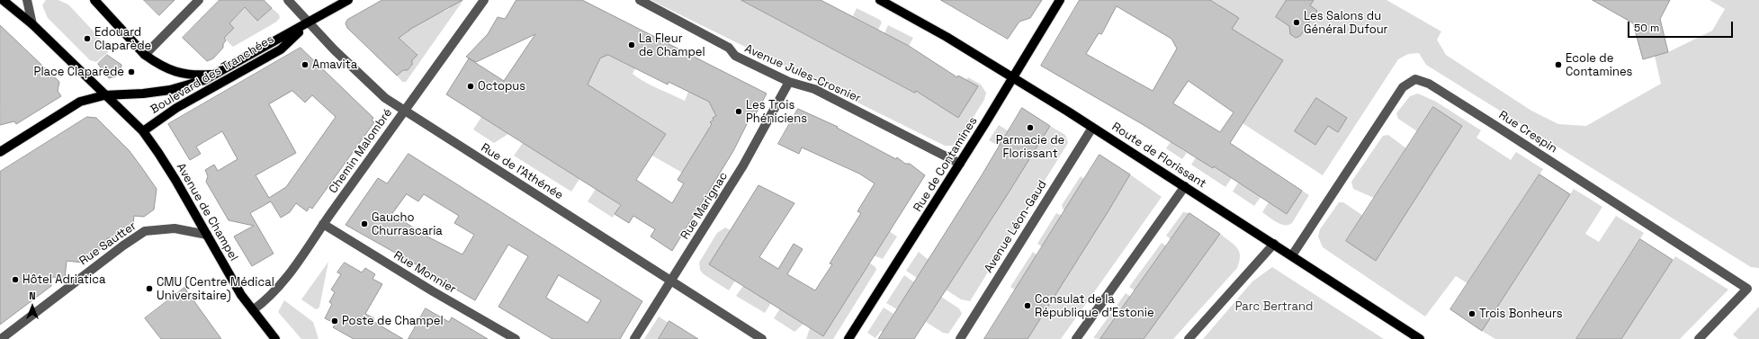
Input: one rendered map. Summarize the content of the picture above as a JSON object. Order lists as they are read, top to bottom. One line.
{"streets":{"main road":["Boulevard des Tranchées","Route de Florissant","Rue de Contamines","Avenue de Champel"],"street":["Avenue Jules-Crosnier","Rue Crespin","Chemin Malombré","Rue de l'Athénée","Rue Marignac","Avenue Léon-Gaud","Rue Sautter","Rue Monnier"]},"crossings":[["Avenue Jules-Crosnier","Rue de Contamines"],["Avenue Jules-Crosnier","Rue Marignac"],["Boulevard des Tranchées","Rue de l'Athénée"],["Boulevard des Tranchées","Avenue de Champel"],["Rue Crespin","Route de Florissant"],["Chemin Malombré","Rue de l'Athénée"],["Chemin Malombré","Avenue de Champel"],["Chemin Malombré","Rue Monnier"],["Route de Florissant","Rue de Contamines"],["Route de Florissant","Avenue Léon-Gaud"],["Rue de l'Athénée","Rue Marignac"],["Avenue de Champel","Rue Sautter"]],"parks":["Parc Bertrand"],"places":["Les Salons du Général Dufour","Edouard Claparède","La Fleur de Champel","Amavita","Ecole de Contamines","Place Claparède","Octopus","Les Trois Phéniciens","Parmacie de Florissant","Gaucho Churrascaria","Hôtel Adriatica","CMU (Centre Médical Universitaire)","Consulat de la République d'Estonie","Trois Bonheurs","Poste de Champel"],"scale_bar":"50 m","north":"top"}
